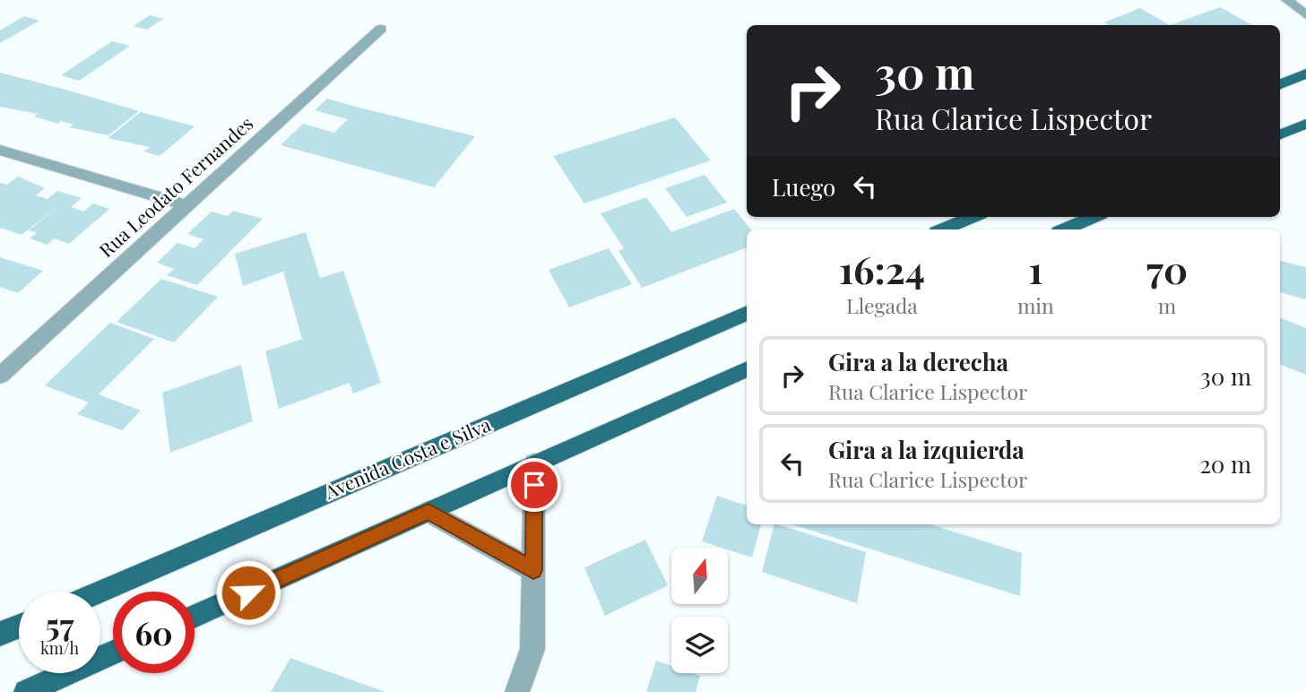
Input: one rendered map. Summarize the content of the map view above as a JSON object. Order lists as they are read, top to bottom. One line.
{"streets":{"main road":["Avenida Costa e Silva"],"street":["Rua Leodato Fernandes"]},"north":"top","page":{"turn":["30 m","Rua Clarice Lispector"],"then":"Luego","eta":["16:24","Llegada","1","min","70","m"],"list":[{"name":"Gira a la derecha","note":"Rua Clarice Lispector","value":"30 m"},{"name":"Gira a la izquierda","note":"Rua Clarice Lispector","value":"20 m"}],"speed":"57 km/h","limit":"60"}}
